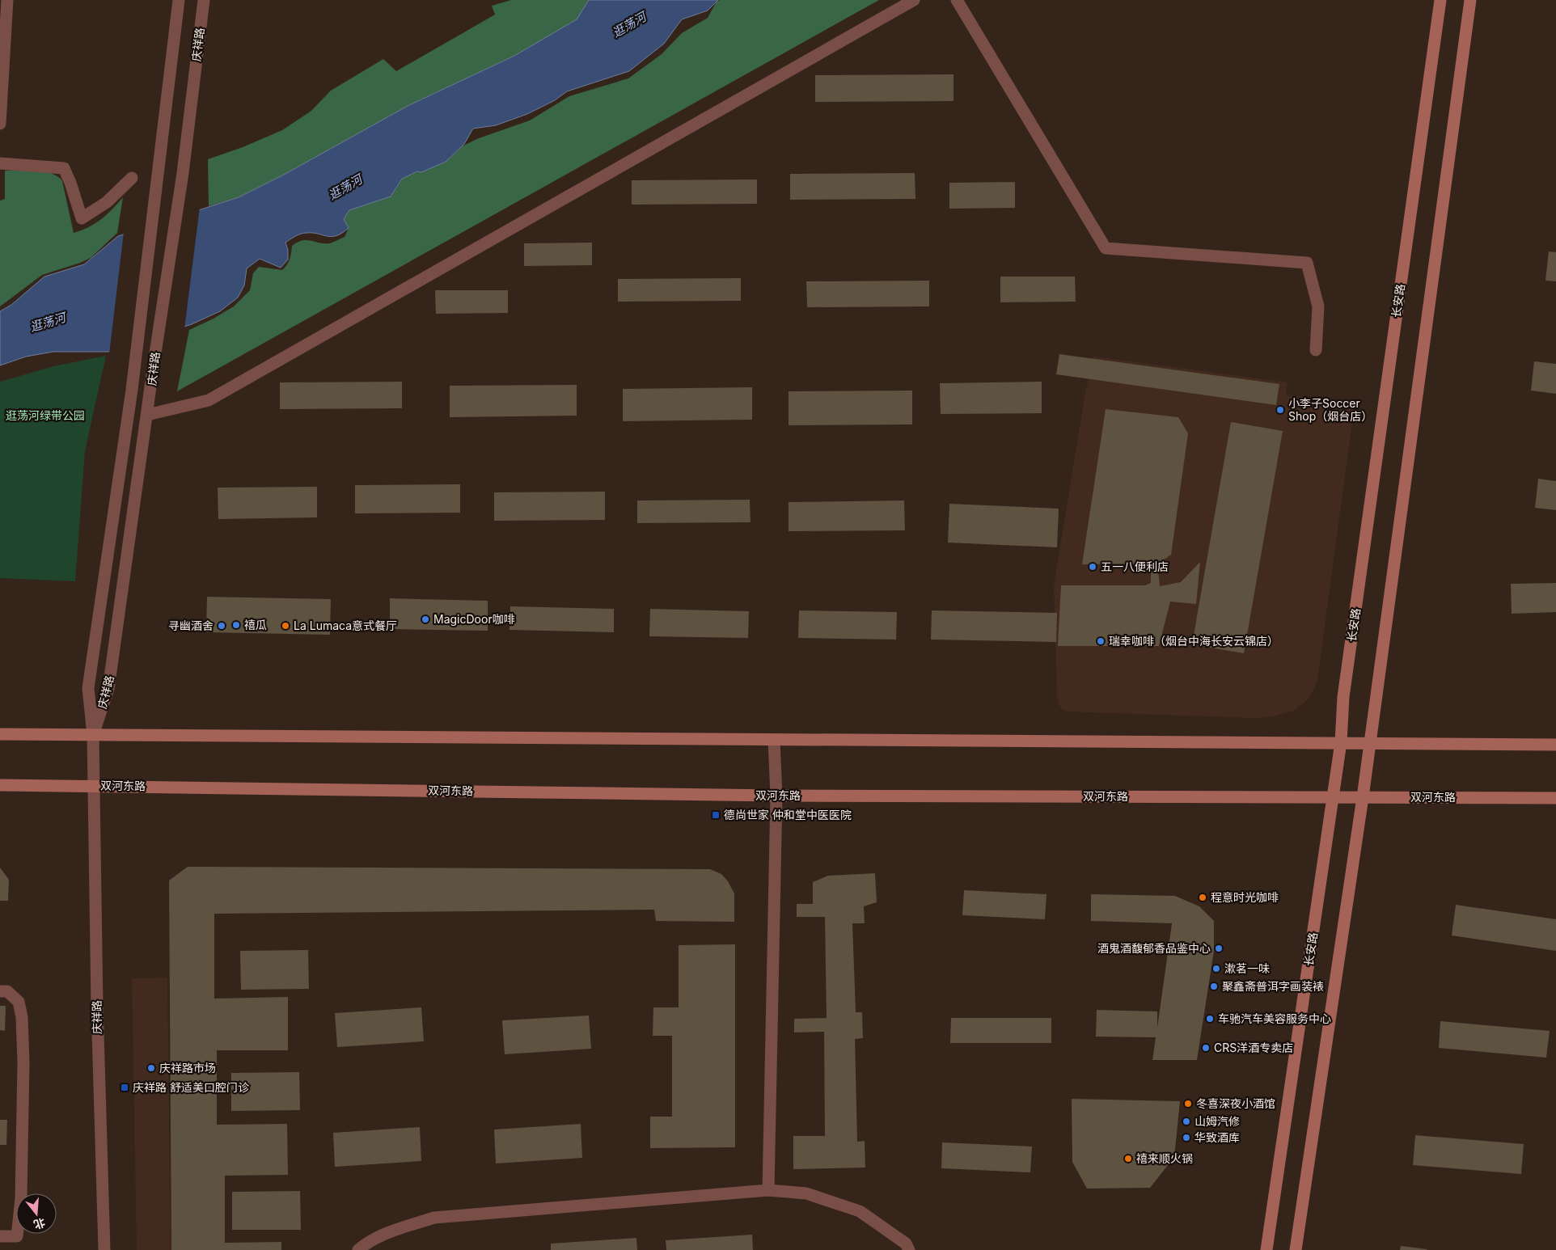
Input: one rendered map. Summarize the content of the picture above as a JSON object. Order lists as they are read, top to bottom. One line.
{"streets":{"street":["庆祥路","长安路","双河东路"]},"crossings":[["庆祥路","双河东路"],["长安路","双河东路"]],"water":["逛荡河"],"parks":["逛荡河绿带公园"],"places":{"other":["小李子Soccer Shop（烟台店）","五一八便利店","MagicDoor咖啡","禧瓜","寻幽酒舍","La Lumaca意式餐厅","瑞幸咖啡（烟台中海长安云锦店）","程意时光咖啡","酒鬼酒馥郁香品鉴中心","漱茗一味","聚鑫斋普洱字画装裱","车驰汽车美容服务中心","CRS洋酒专卖店","庆祥路市场","冬喜深夜小酒馆","山姆汽修","华致酒库","禧来顺火锅"],"transit":["德尚世家 仲和堂中医医院","庆祥路 舒适美口腔门诊"]},"north":"bottom"}
